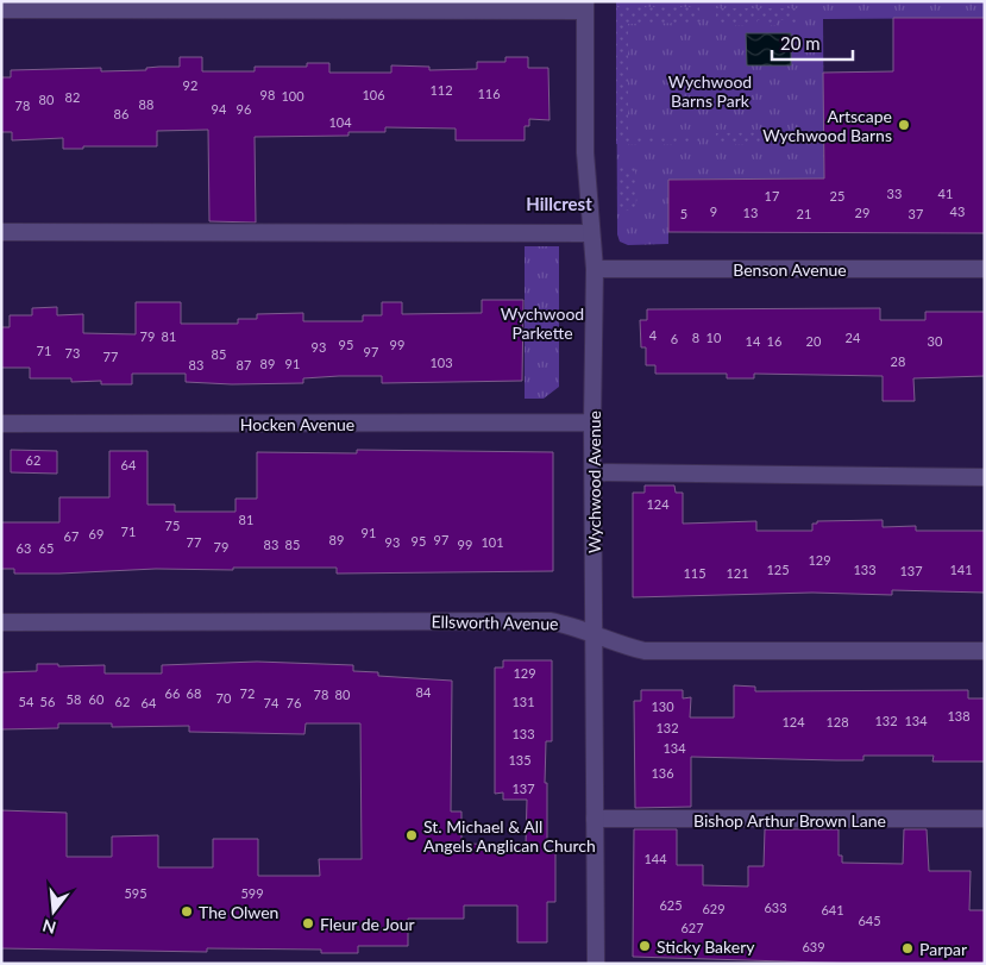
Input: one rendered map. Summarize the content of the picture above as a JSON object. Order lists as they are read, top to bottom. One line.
{"streets":{"street":["Benson Avenue","Hocken Avenue","Wychwood Avenue","Ellsworth Avenue","Bishop Arthur Brown Lane"]},"crossings":[["Benson Avenue","Wychwood Avenue"],["Hocken Avenue","Wychwood Avenue"],["Wychwood Avenue","Ellsworth Avenue"],["Wychwood Avenue","Bishop Arthur Brown Lane"]],"districts":["Hillcrest"],"parks":["Wychwood Barns Park","Wychwood Parkette"],"places":["Artscape Wychwood Barns","St. Michael & All Angels Anglican Church","The Olwen","Fleur de Jour","Sticky Bakery","Parpar"],"house_numbers":["92","112","116","98","106","100","82","80","88","78","94","96","86","104","33","41","17","25","9","43","13","29","5","21","37","4","79","81","8","10","24","6","14","16","20","30","95","99","93","71","97","73","85","77","28","103","89","91","83","87","62","64","124","81","75","71","91","69","67","89","97","95","77","93","101","83","85","99","79","63","65","129","125","133","141","137","115","121","129","84","66","68","72","78","80","70","58","60","54","56","62","131","64","74","76","130","138","132","134","124","128","132","133","134","135","136","137","144","595","599","625","633","629","641","645","627","639"],"scale_bar":"20 m","north":"bottom"}
